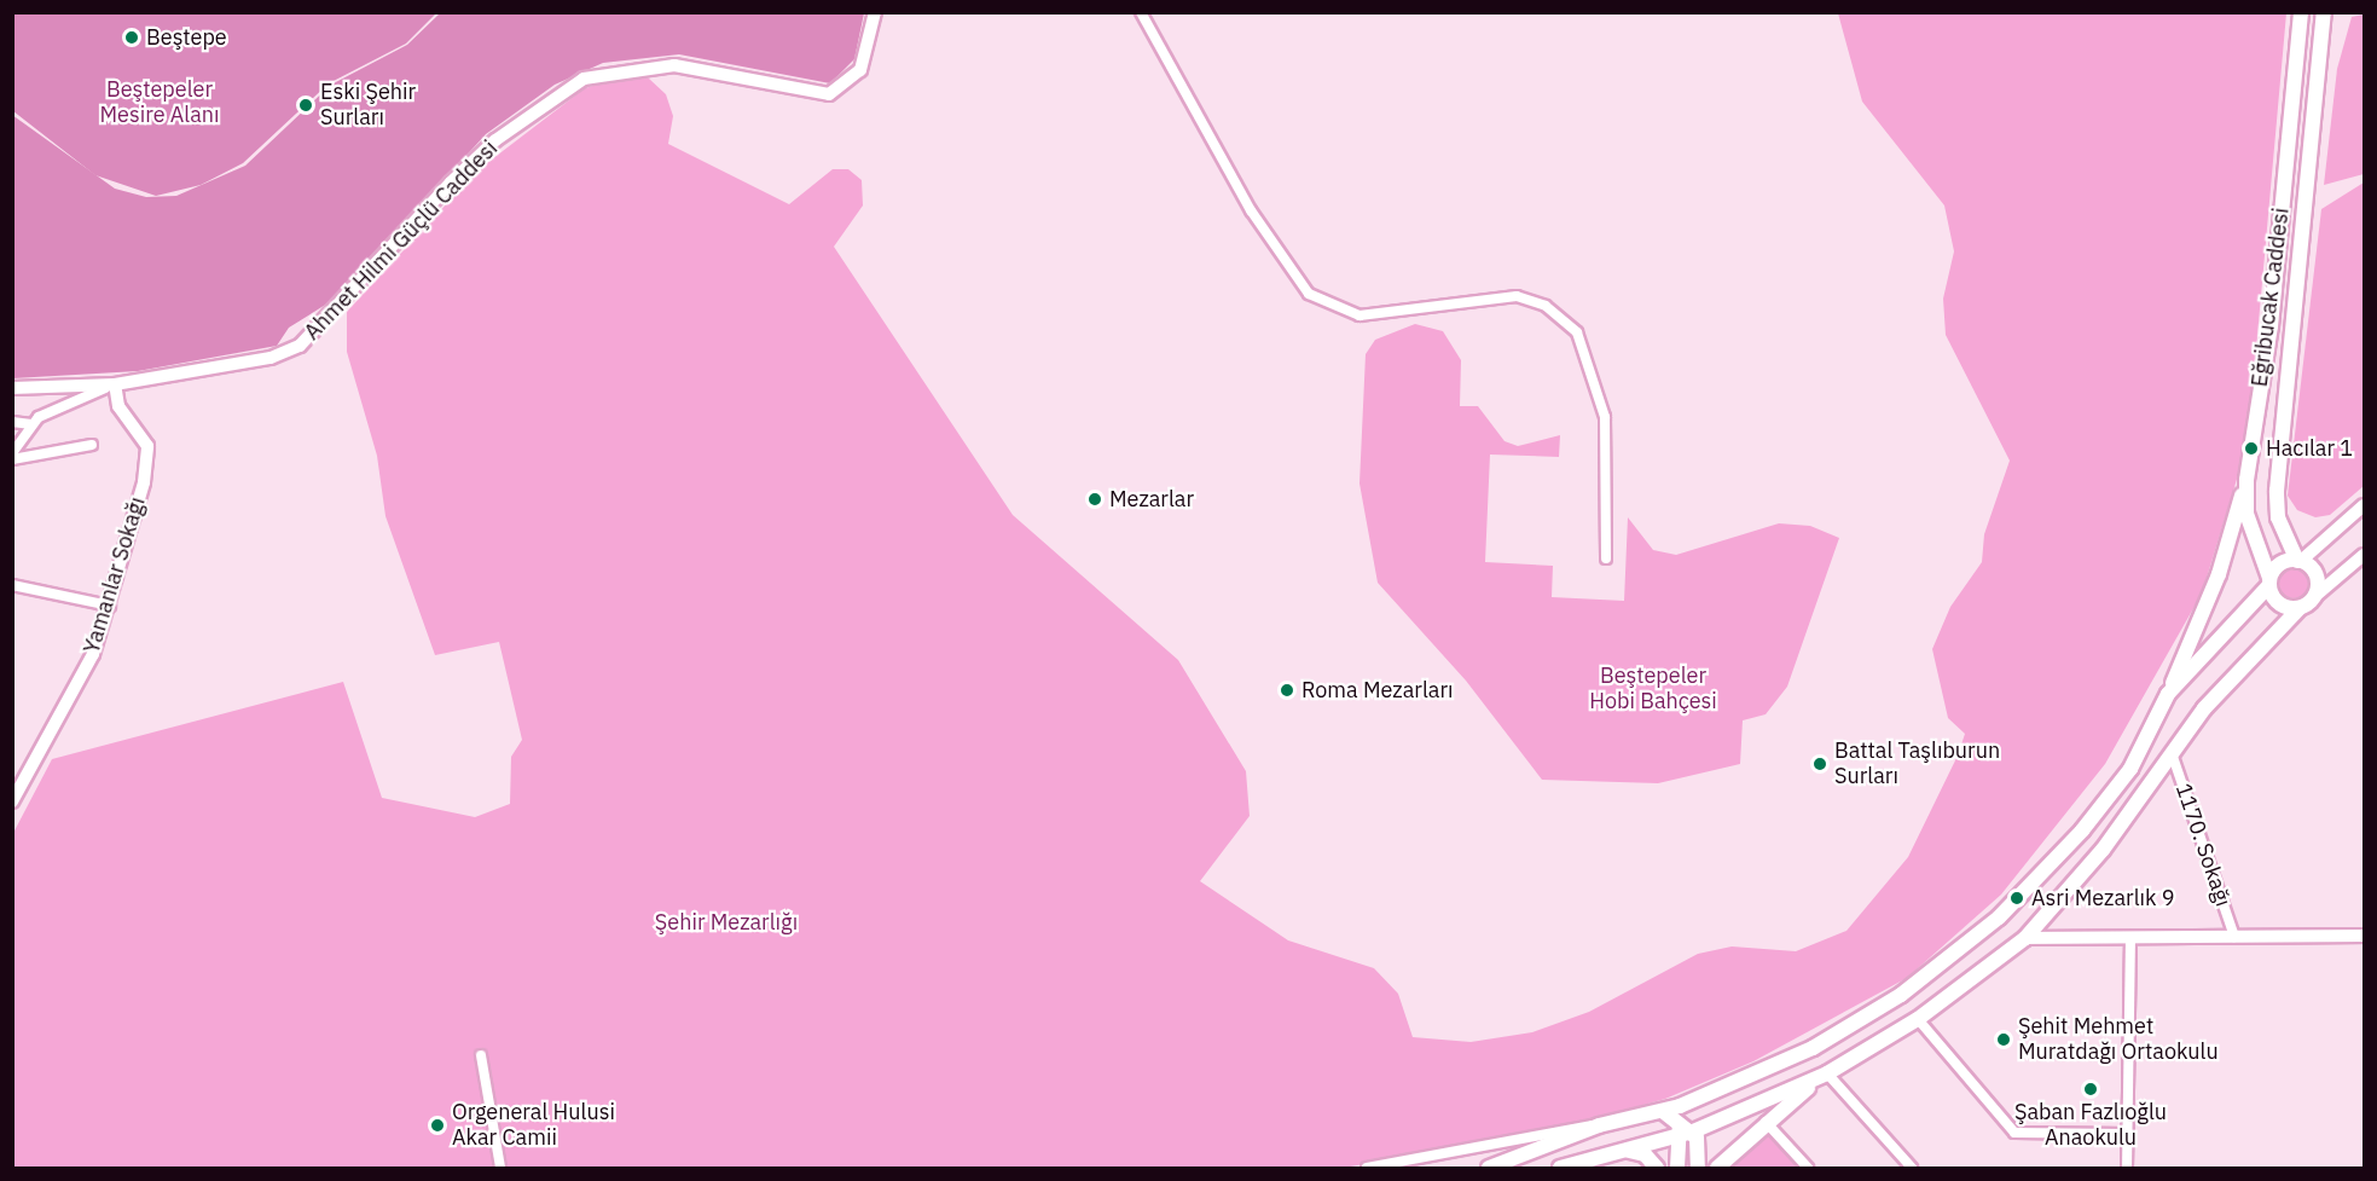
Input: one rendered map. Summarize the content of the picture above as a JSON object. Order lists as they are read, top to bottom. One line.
{"streets":{"main road":["Eğribucak Caddesi"],"street":["Ahmet Hilmi Güçlü Caddesi","Yamanlar Sokağı","1170. Sokağı"]},"crossings":[["Ahmet Hilmi Güçlü Caddesi","Yamanlar Sokağı"]],"parks":["Beştepeler Mesire Alanı","Beştepeler Hobi Bahçesi","Şehir Mezarlığı"],"places":["Beştepe","Eski Şehir Surları","Hacılar 1","Mezarlar","Roma Mezarları","Battal Taşlıburun Surları","Asri Mezarlık 9","Şehit Mehmet Muratdağı Ortaokulu","Şaban Fazlıoğlu Anaokulu","Orgeneral Hulusi Akar Camii"]}
